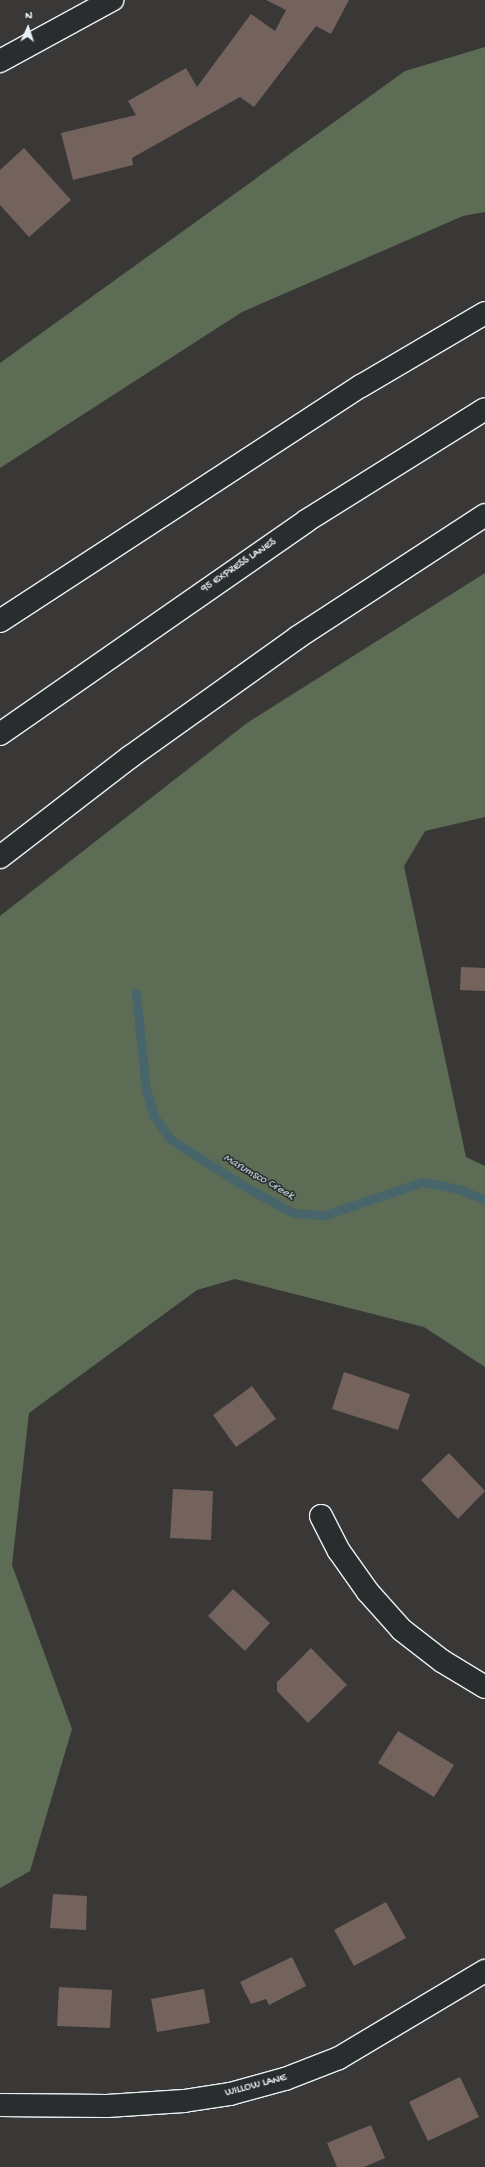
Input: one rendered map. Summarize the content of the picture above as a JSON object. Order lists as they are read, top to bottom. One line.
{"streets":{"main road":["95 EXPRESS LANES","WILLOW LANE"]},"water":["Marumsco Creek"],"north":"top"}
